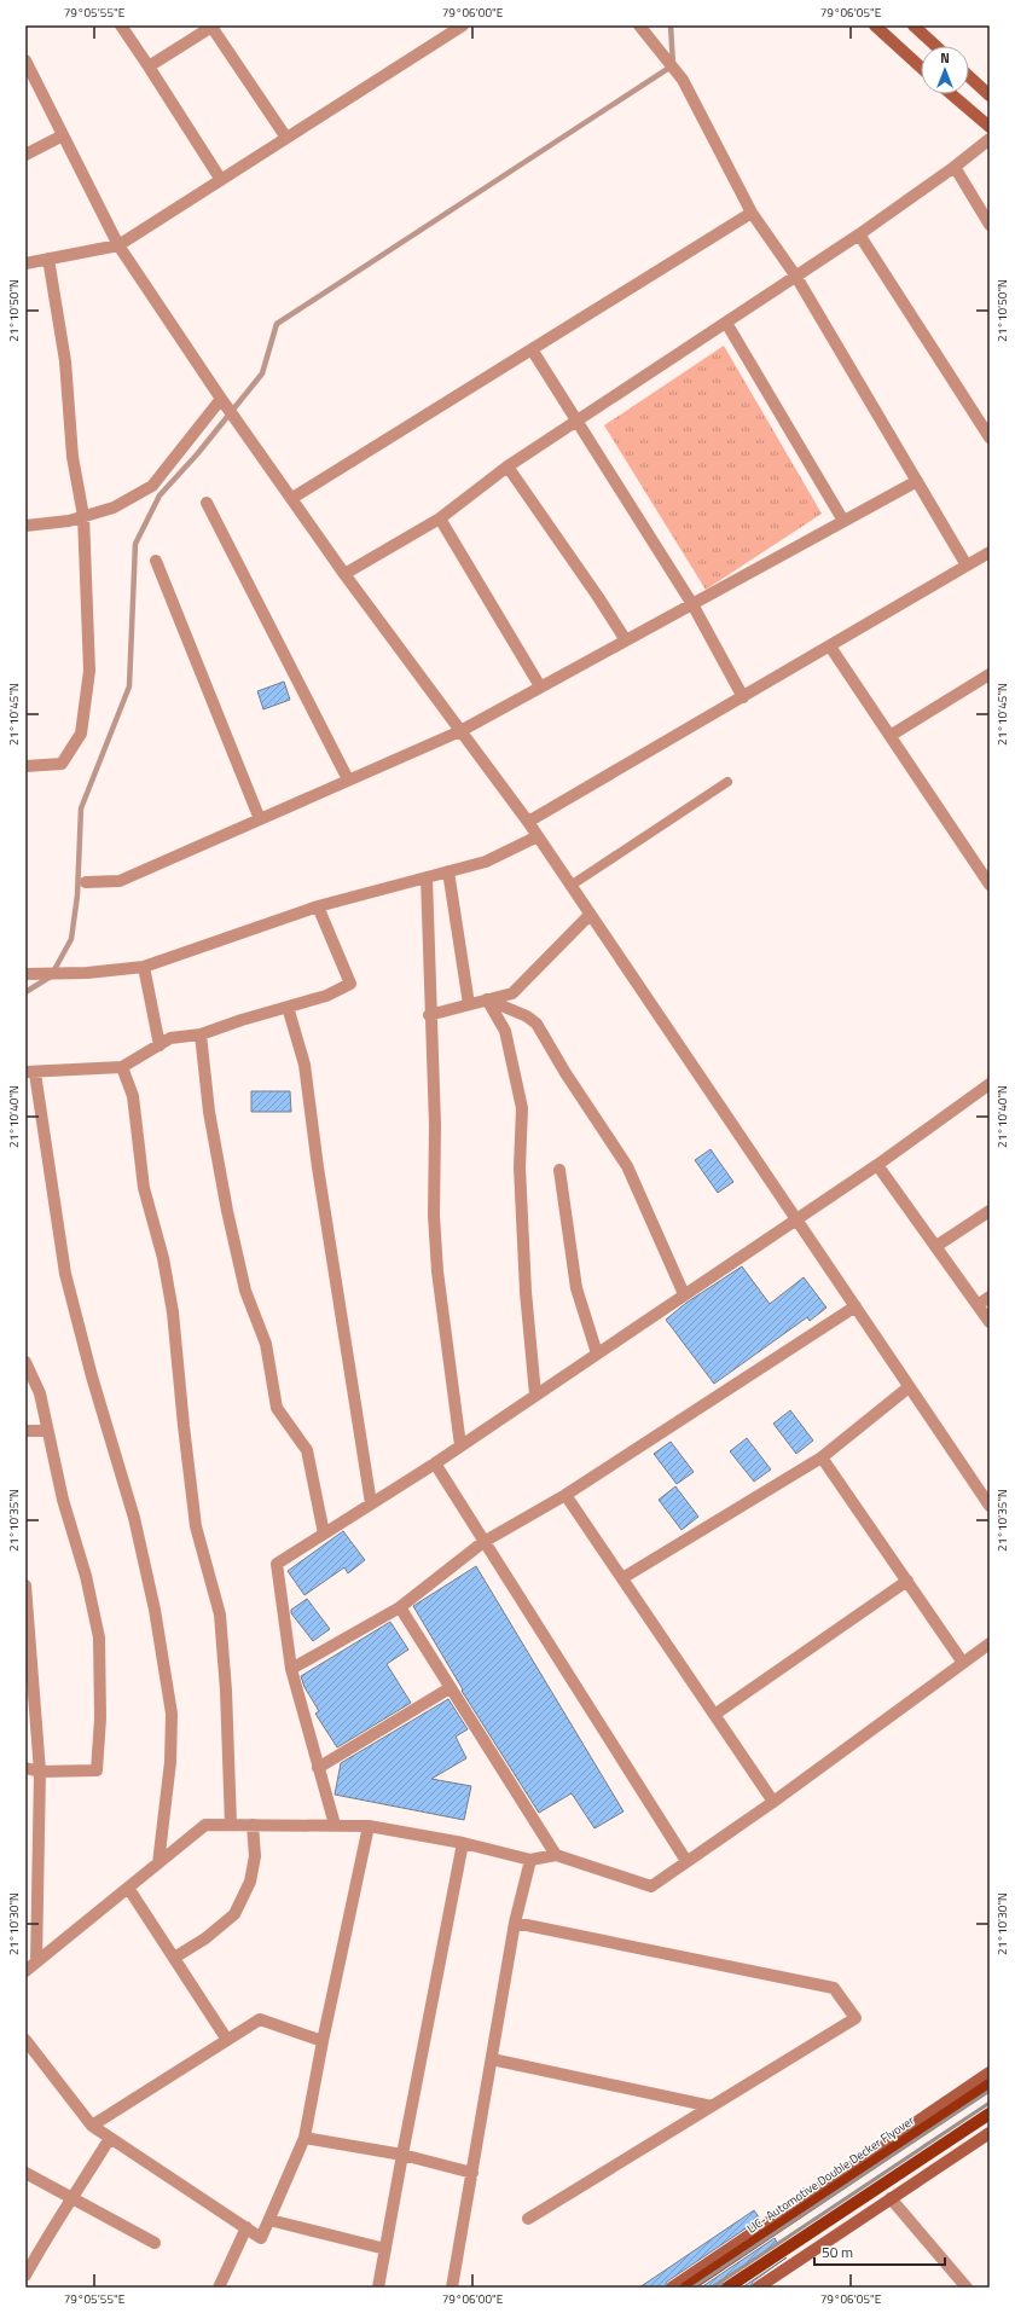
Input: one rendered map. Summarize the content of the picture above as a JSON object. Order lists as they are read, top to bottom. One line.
{"streets":{"main road":["LIC- Automotive Double Decker Flyover"]},"scale_bar":"50 m","north":"top","coordinates":["79°05'55\"E","79°06'00\"E","79°06'05\"E","21°10'50\"N","21°10'45\"N","21°10'40\"N","21°10'35\"N","21°10'30\"N"]}
